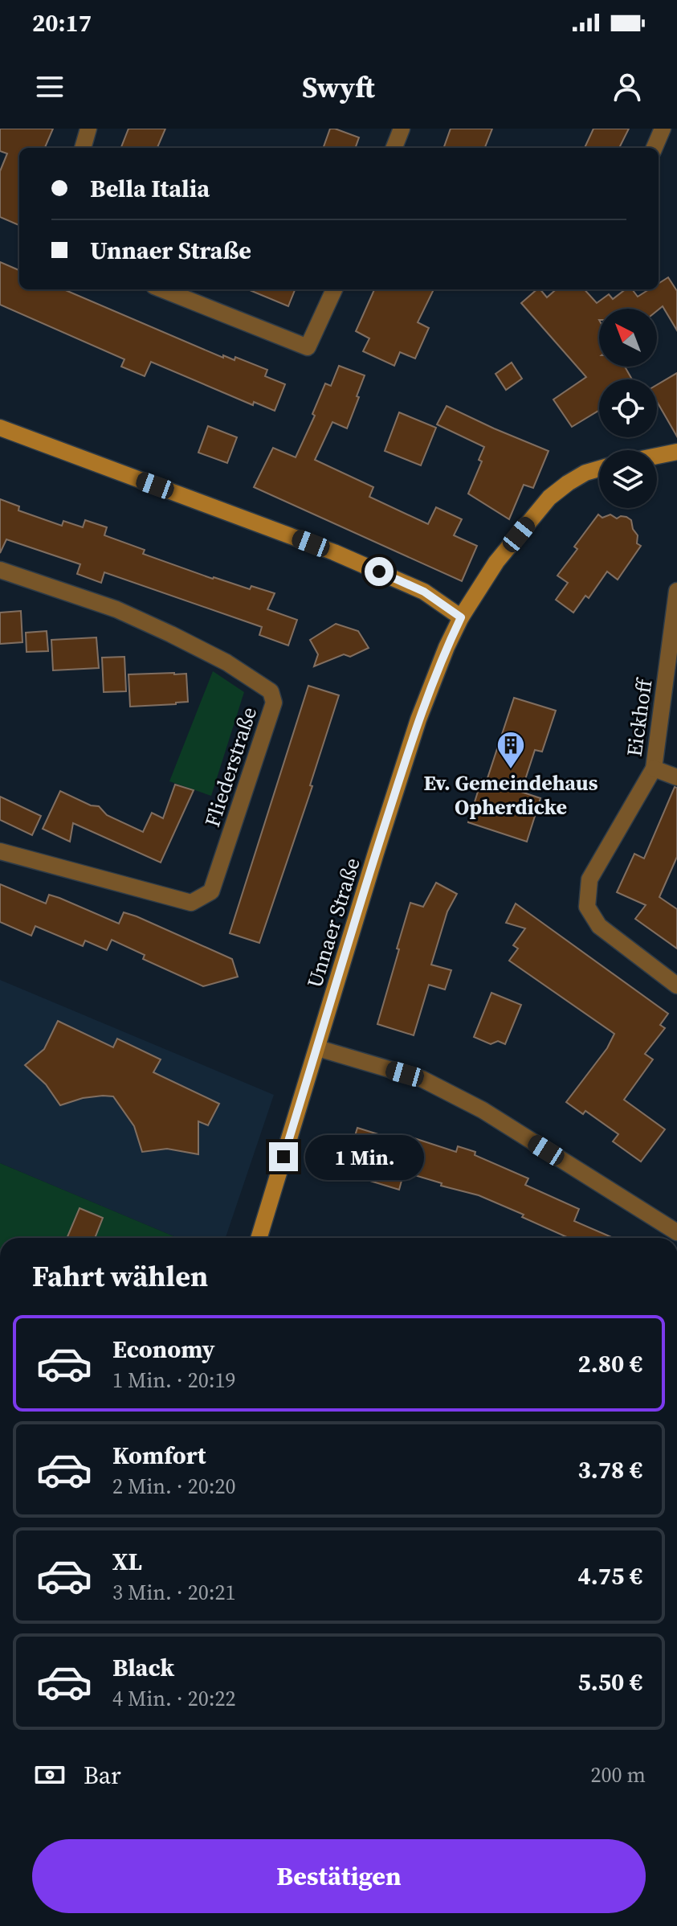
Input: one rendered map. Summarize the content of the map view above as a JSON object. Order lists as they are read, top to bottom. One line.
{"streets":{"main road":["Unnaer Straße"],"street":["Eickhoff","Fliederstraße"]},"places":{"building":["Ev. Gemeindehaus Opherdicke"]},"north":"top left","page":{"status":"20:17","header":"Swyft","banner":["Bella Italia","Unnaer Straße"],"bubble":"1 Min.","heading":"Fahrt wählen","list":[{"name":"Economy","note":"1 Min. · 20:19","value":"2.80 €"},{"name":"Komfort","note":"2 Min. · 20:20","value":"3.78 €"},{"name":"XL","note":"3 Min. · 20:21","value":"4.75 €"},{"name":"Black","note":"4 Min. · 20:22","value":"5.50 €"}],"pay":["Bar","200 m"],"buttons":"Bestätigen"}}
